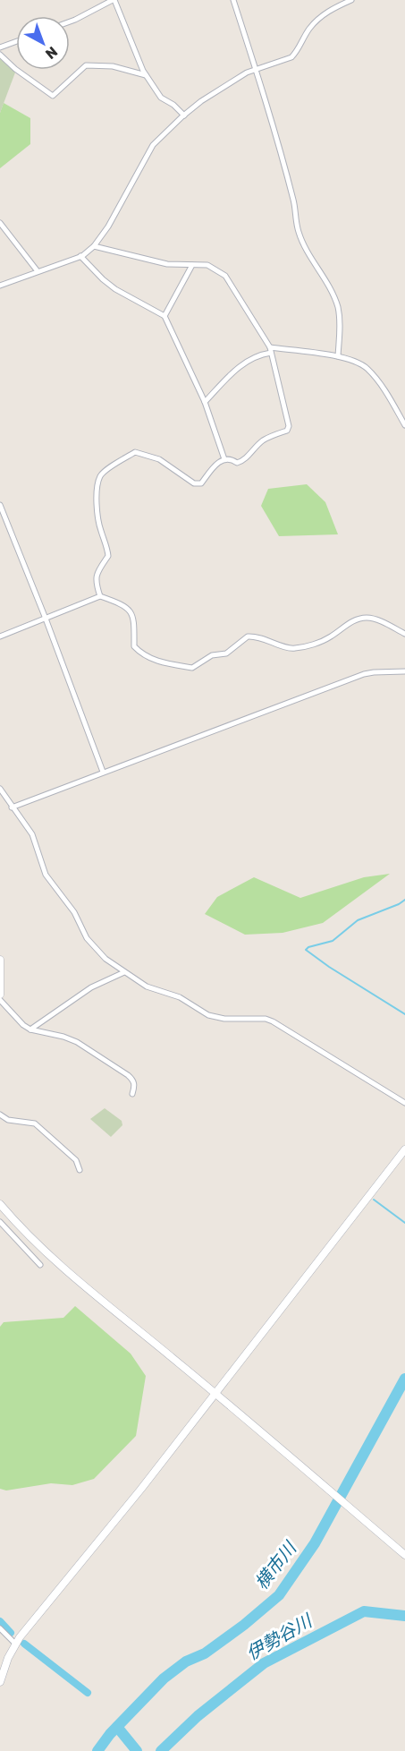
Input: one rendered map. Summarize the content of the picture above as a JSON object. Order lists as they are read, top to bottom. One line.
{"water":["横市川","伊勢谷川"],"north":"bottom right"}
